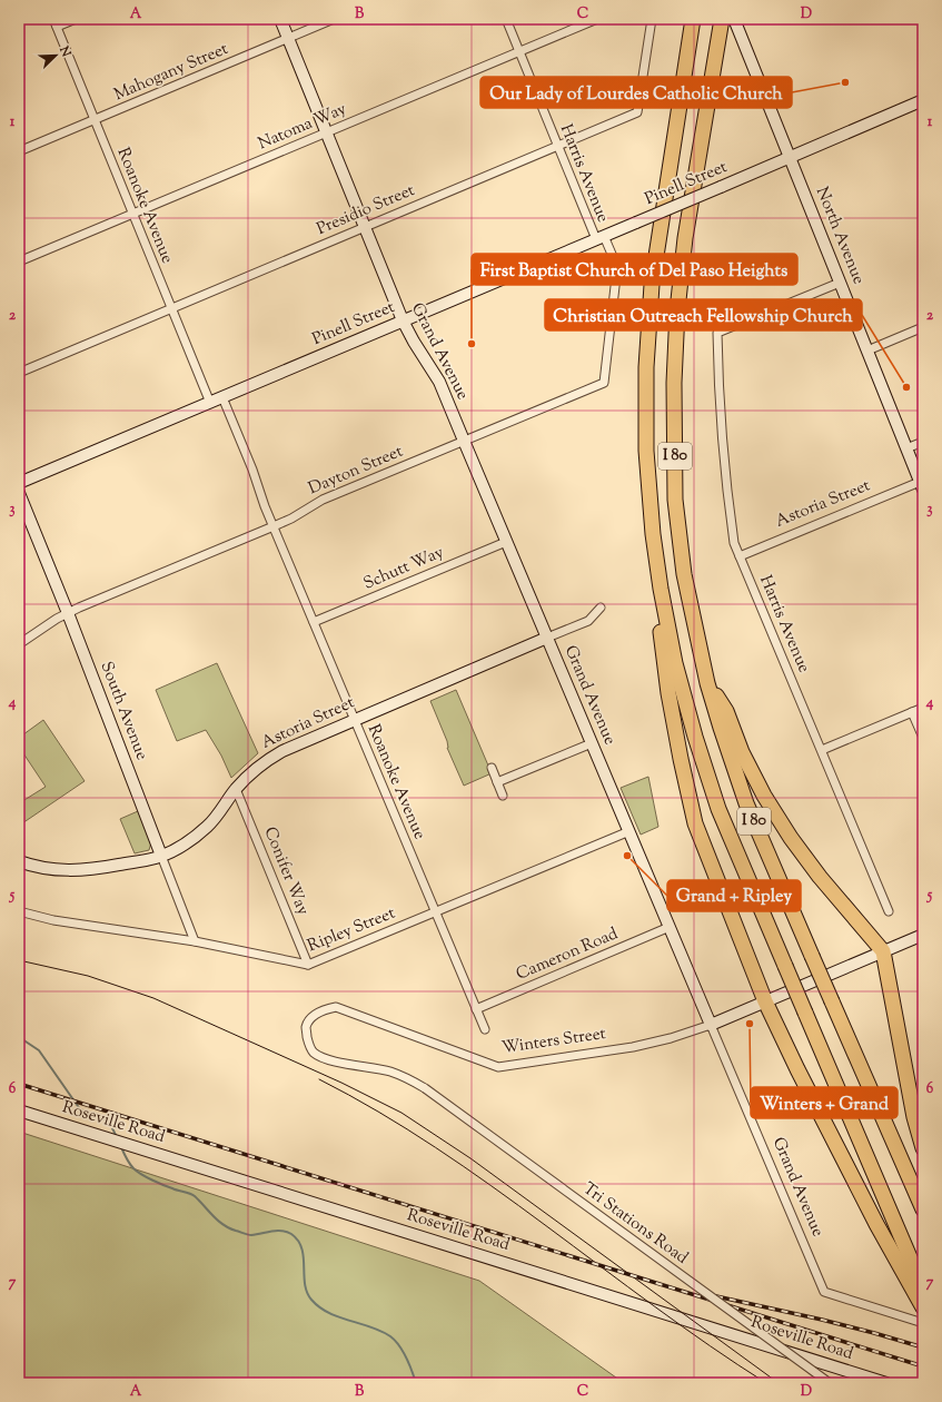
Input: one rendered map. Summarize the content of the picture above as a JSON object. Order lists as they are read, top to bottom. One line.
{"streets":{"highway":["I 80"],"street":["Mahogany Street","Natoma Way","Harris Avenue","Pinell Street","Roanoke Avenue","Presidio Street","North Avenue","Grand Avenue","Dayton Street","Astoria Street","Schutt Way","South Avenue","Conifer Way","Ripley Street","Cameron Road","Winters Street","Roseville Road","Tri Stations Road"]},"crossings":[["Mahogany Street","Roanoke Avenue"],["Mahogany Street","Grand Avenue"],["Natoma Way","Harris Avenue"],["Natoma Way","Roanoke Avenue"],["Natoma Way","Grand Avenue"],["Harris Avenue","Pinell Street"],["Harris Avenue","Presidio Street"],["Harris Avenue","North Avenue"],["Harris Avenue","Dayton Street"],["Harris Avenue","Astoria Street"],["Pinell Street","Roanoke Avenue"],["Pinell Street","North Avenue"],["Pinell Street","Grand Avenue"],["Roanoke Avenue","Presidio Street"],["Roanoke Avenue","Dayton Street"],["Roanoke Avenue","Astoria Street"],["Roanoke Avenue","Schutt Way"],["Roanoke Avenue","Ripley Street"],["Roanoke Avenue","Cameron Road"],["Presidio Street","Grand Avenue"],["North Avenue","Astoria Street"],["Grand Avenue","Dayton Street"],["Grand Avenue","Astoria Street"],["Grand Avenue","Schutt Way"],["Grand Avenue","Ripley Street"],["Grand Avenue","Cameron Road"],["Grand Avenue","Winters Street"],["Dayton Street","South Avenue"],["Astoria Street","South Avenue"],["Astoria Street","Conifer Way"],["South Avenue","Ripley Street"],["Conifer Way","Ripley Street"],["Winters Street","Tri Stations Road"]],"places":["Our Lady of Lourdes Catholic Church","First Baptist Church of Del Paso Heights","Christian Outreach Fellowship Church","Grand + Ripley","Winters + Grand"],"north":"top right","grid":{"columns":["A","B","C","D"],"rows":["1","2","3","4","5","6","7"]}}
